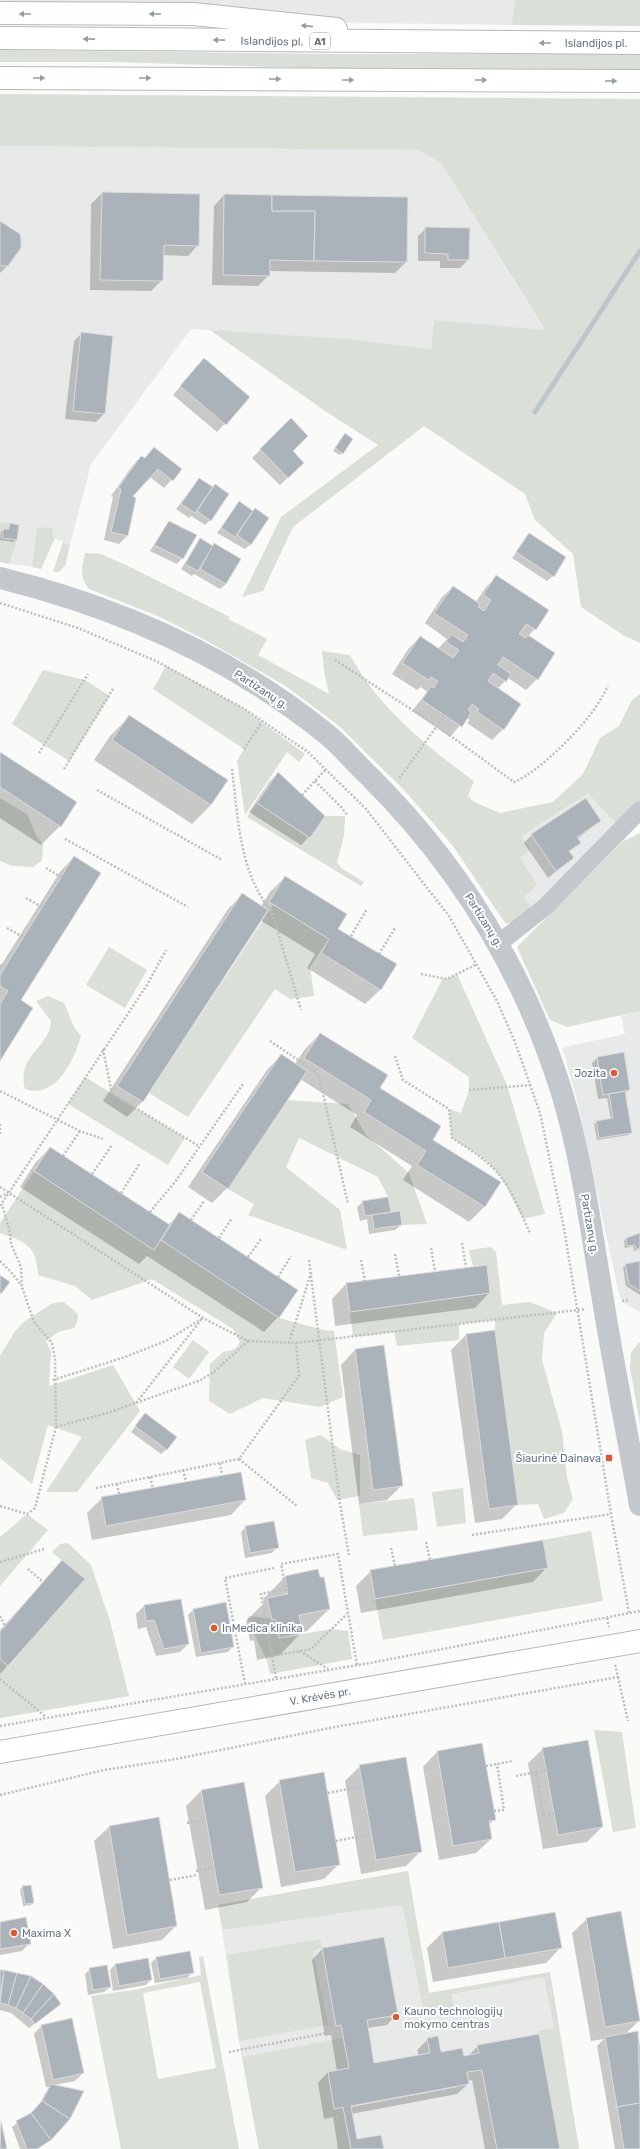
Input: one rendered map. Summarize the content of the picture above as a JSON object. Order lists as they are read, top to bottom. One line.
{"streets":{"main road":["Islandijos pl.","A1","V. Krėvės pr."],"street":["Partizanų g."]},"places":{"other":["Jozita","InMedica klinika","Maxima X","Kauno technologijų mokymo centras"],"transit":["Šiaurinė Dainava"]}}
